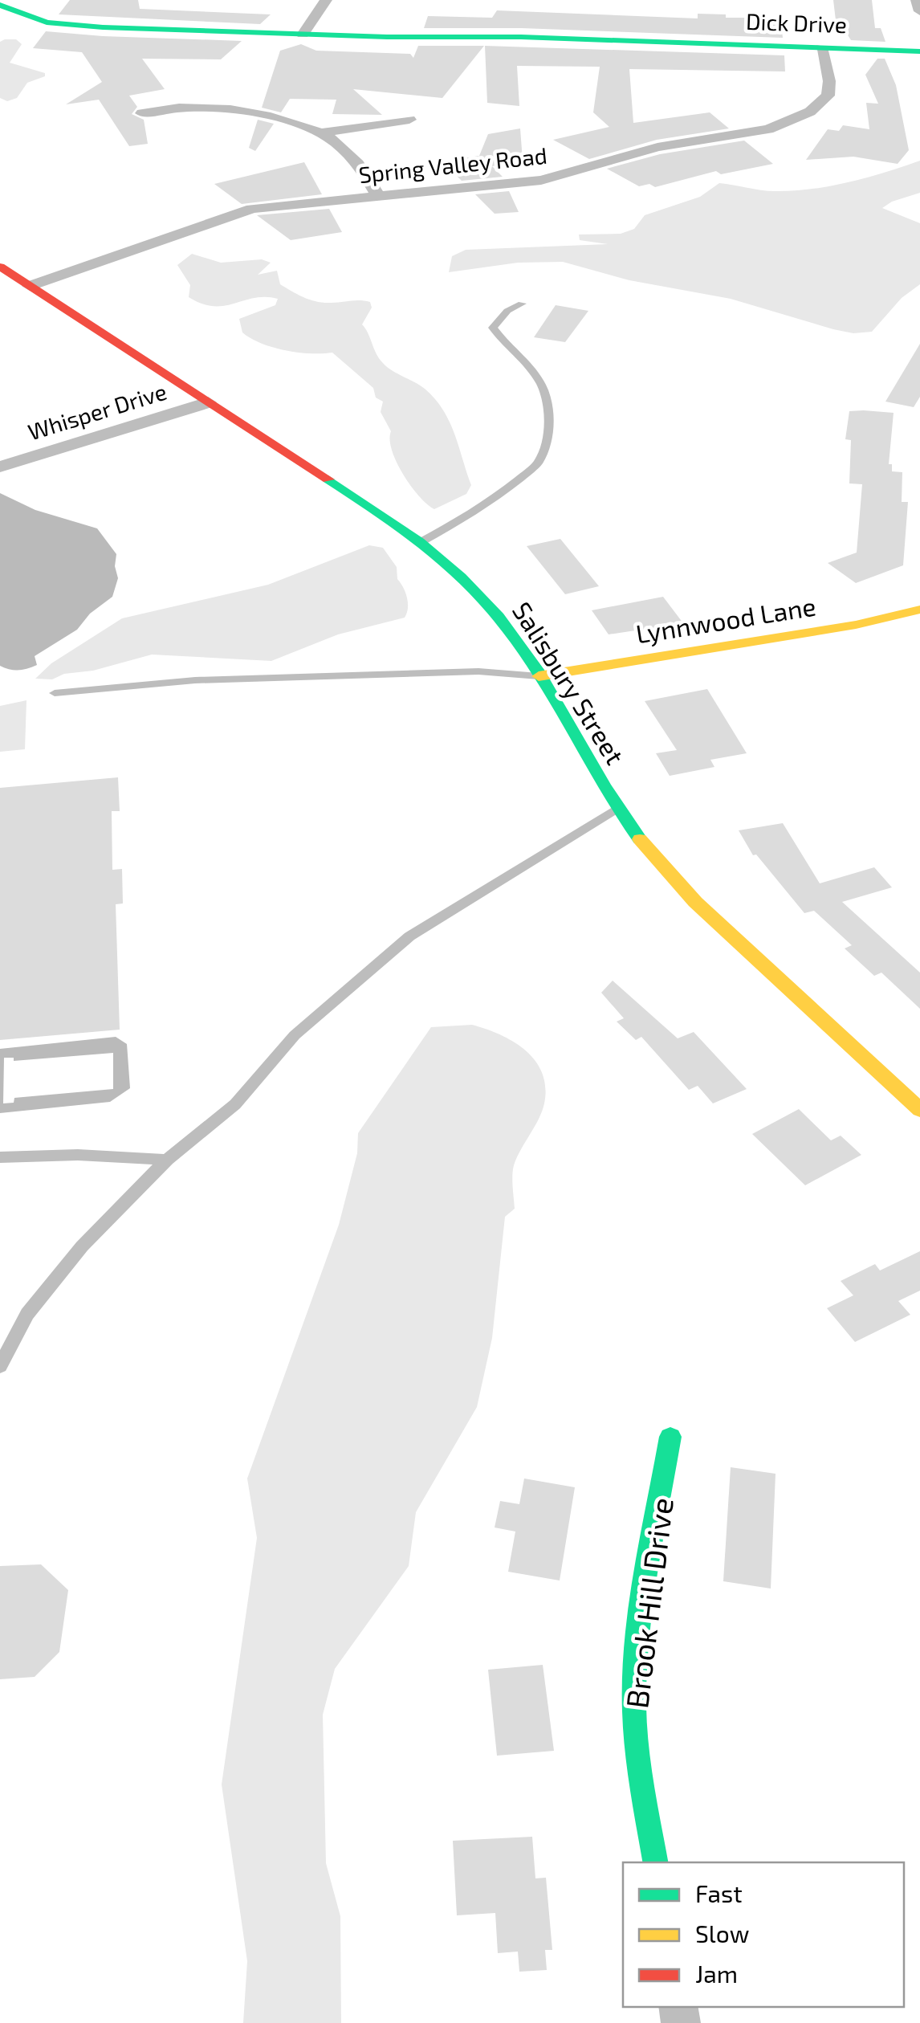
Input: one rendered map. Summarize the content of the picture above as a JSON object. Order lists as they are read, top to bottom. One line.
{"streets":{"street":["Dick Drive","Spring Valley Road","Whisper Drive","Lynnwood Lane","Salisbury Street","Brook Hill Drive"]},"crossings":[["Dick Drive","Spring Valley Road"],["Spring Valley Road","Salisbury Street"],["Whisper Drive","Salisbury Street"],["Lynnwood Lane","Salisbury Street"]],"legend":["Fast","Slow","Jam"]}
